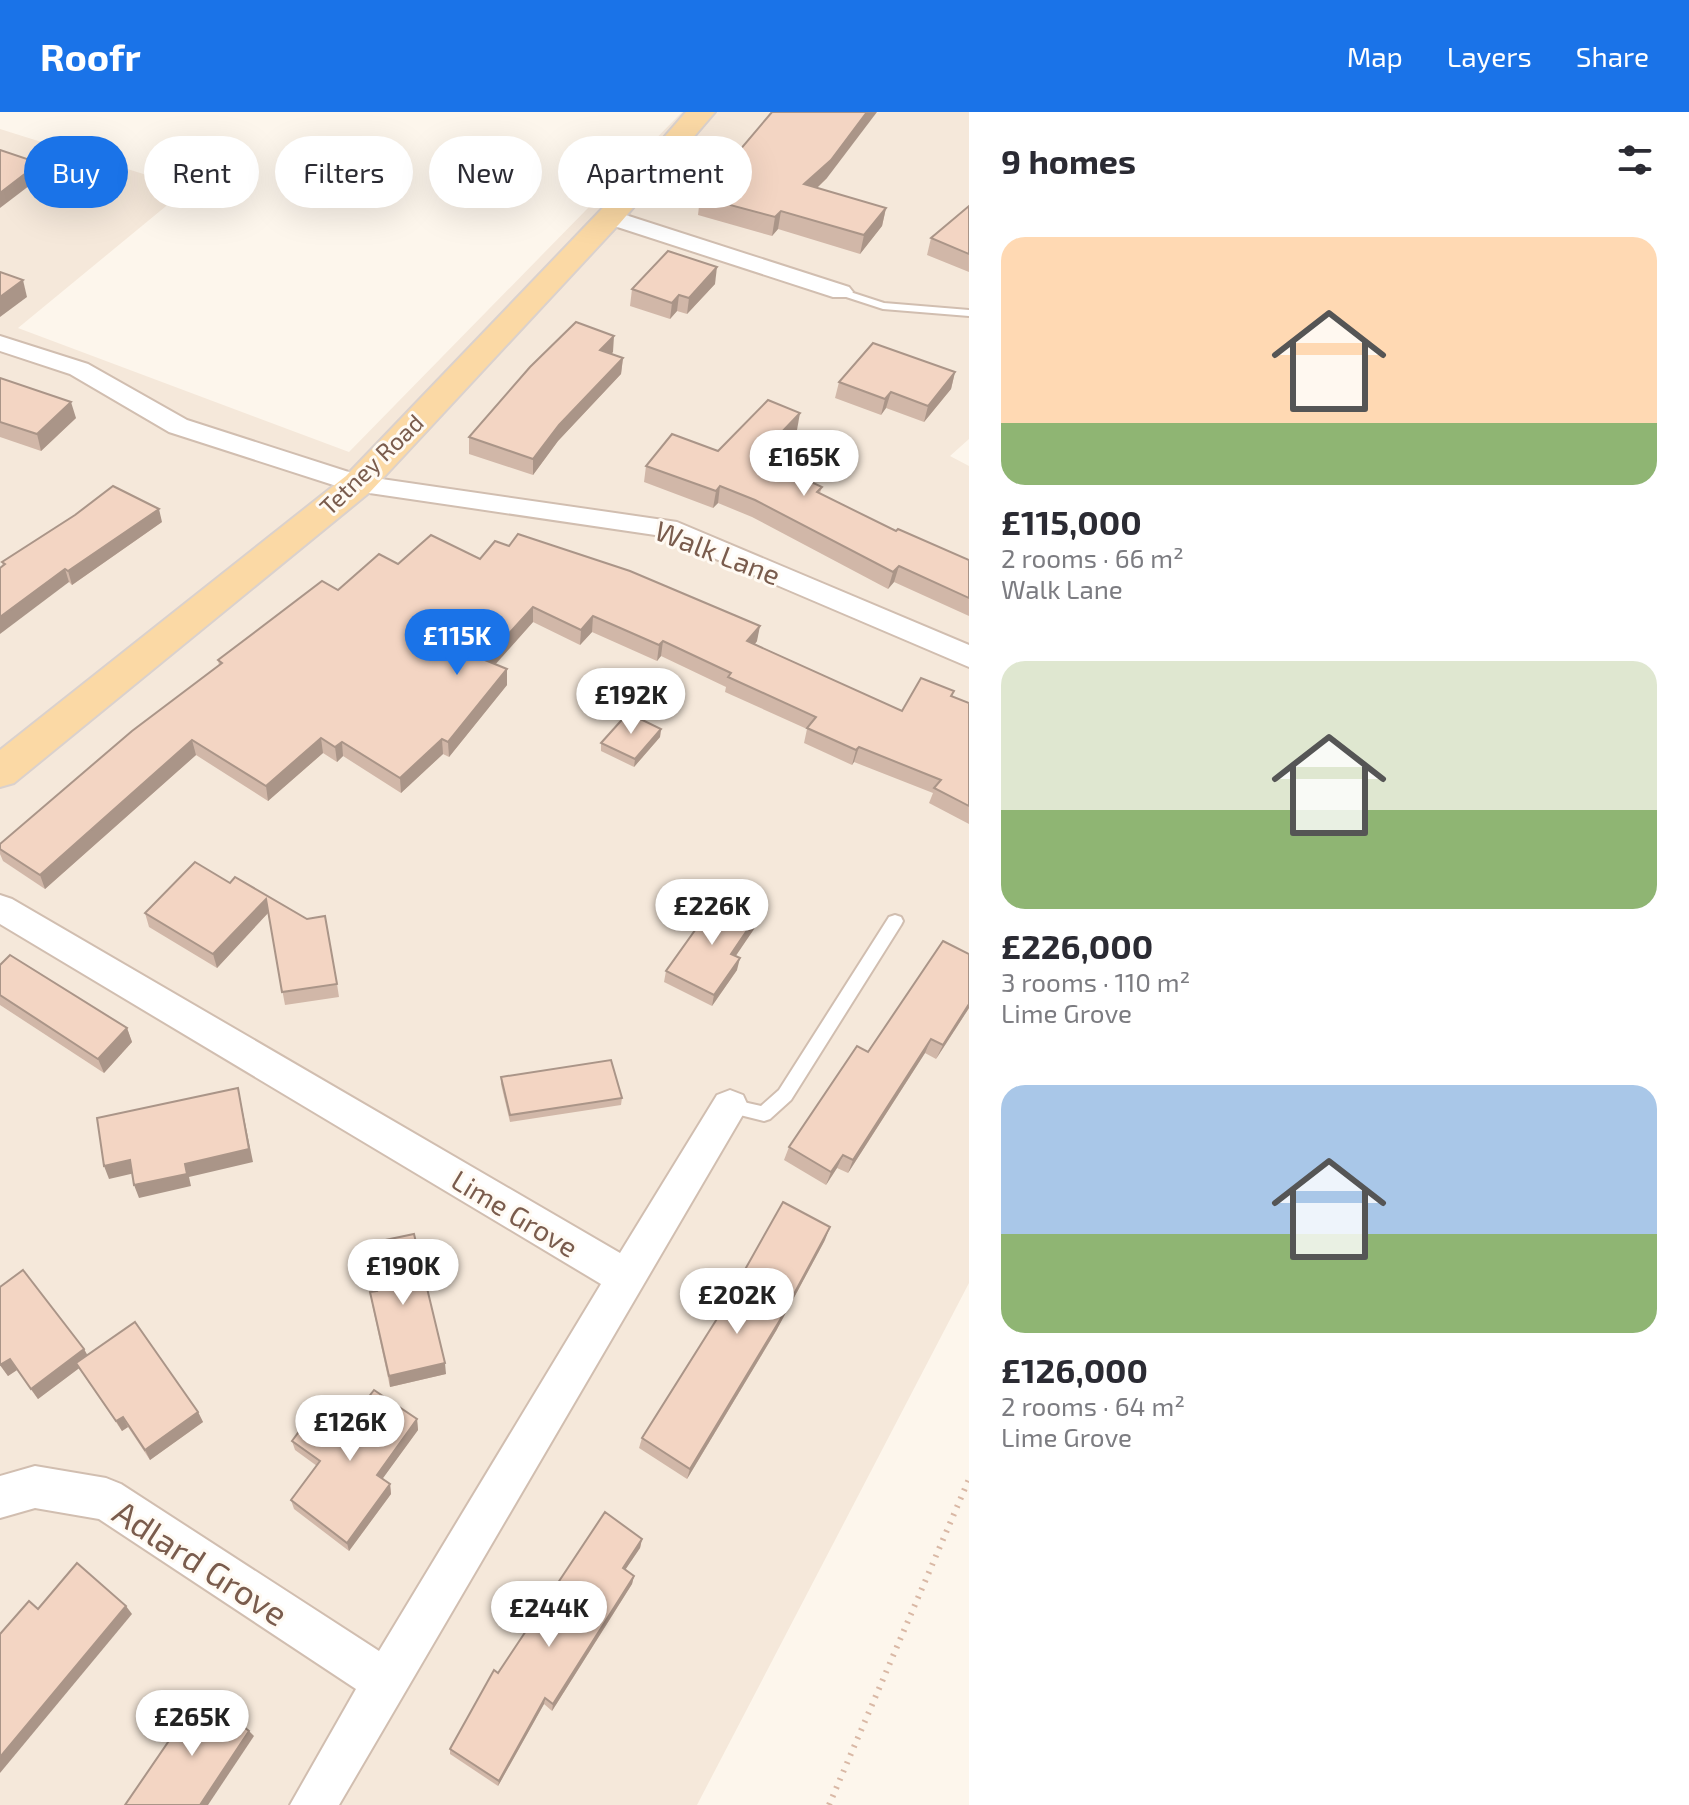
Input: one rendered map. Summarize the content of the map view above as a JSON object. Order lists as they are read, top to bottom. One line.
{"streets":{"main road":["Tetney Road"],"street":["Walk Lane","Lime Grove","Adlard Grove"]},"crossings":[["Tetney Road","Walk Lane"]],"page":{"header":"Roofr","nav":["Map","Layers","Share"],"heading":"9 homes","chip":["Buy","Rent","Filters","New","Apartment"],"list":[{"name":"£115,000","note":"2 rooms · 66 m² · Walk Lane"},{"name":"£226,000","note":"3 rooms · 110 m² · Lime Grove"},{"name":"£126,000","note":"2 rooms · 64 m² · Lime Grove"}],"price":["£165K","£115K","£192K","£226K","£190K","£202K","£126K","£244K","£265K"]}}
